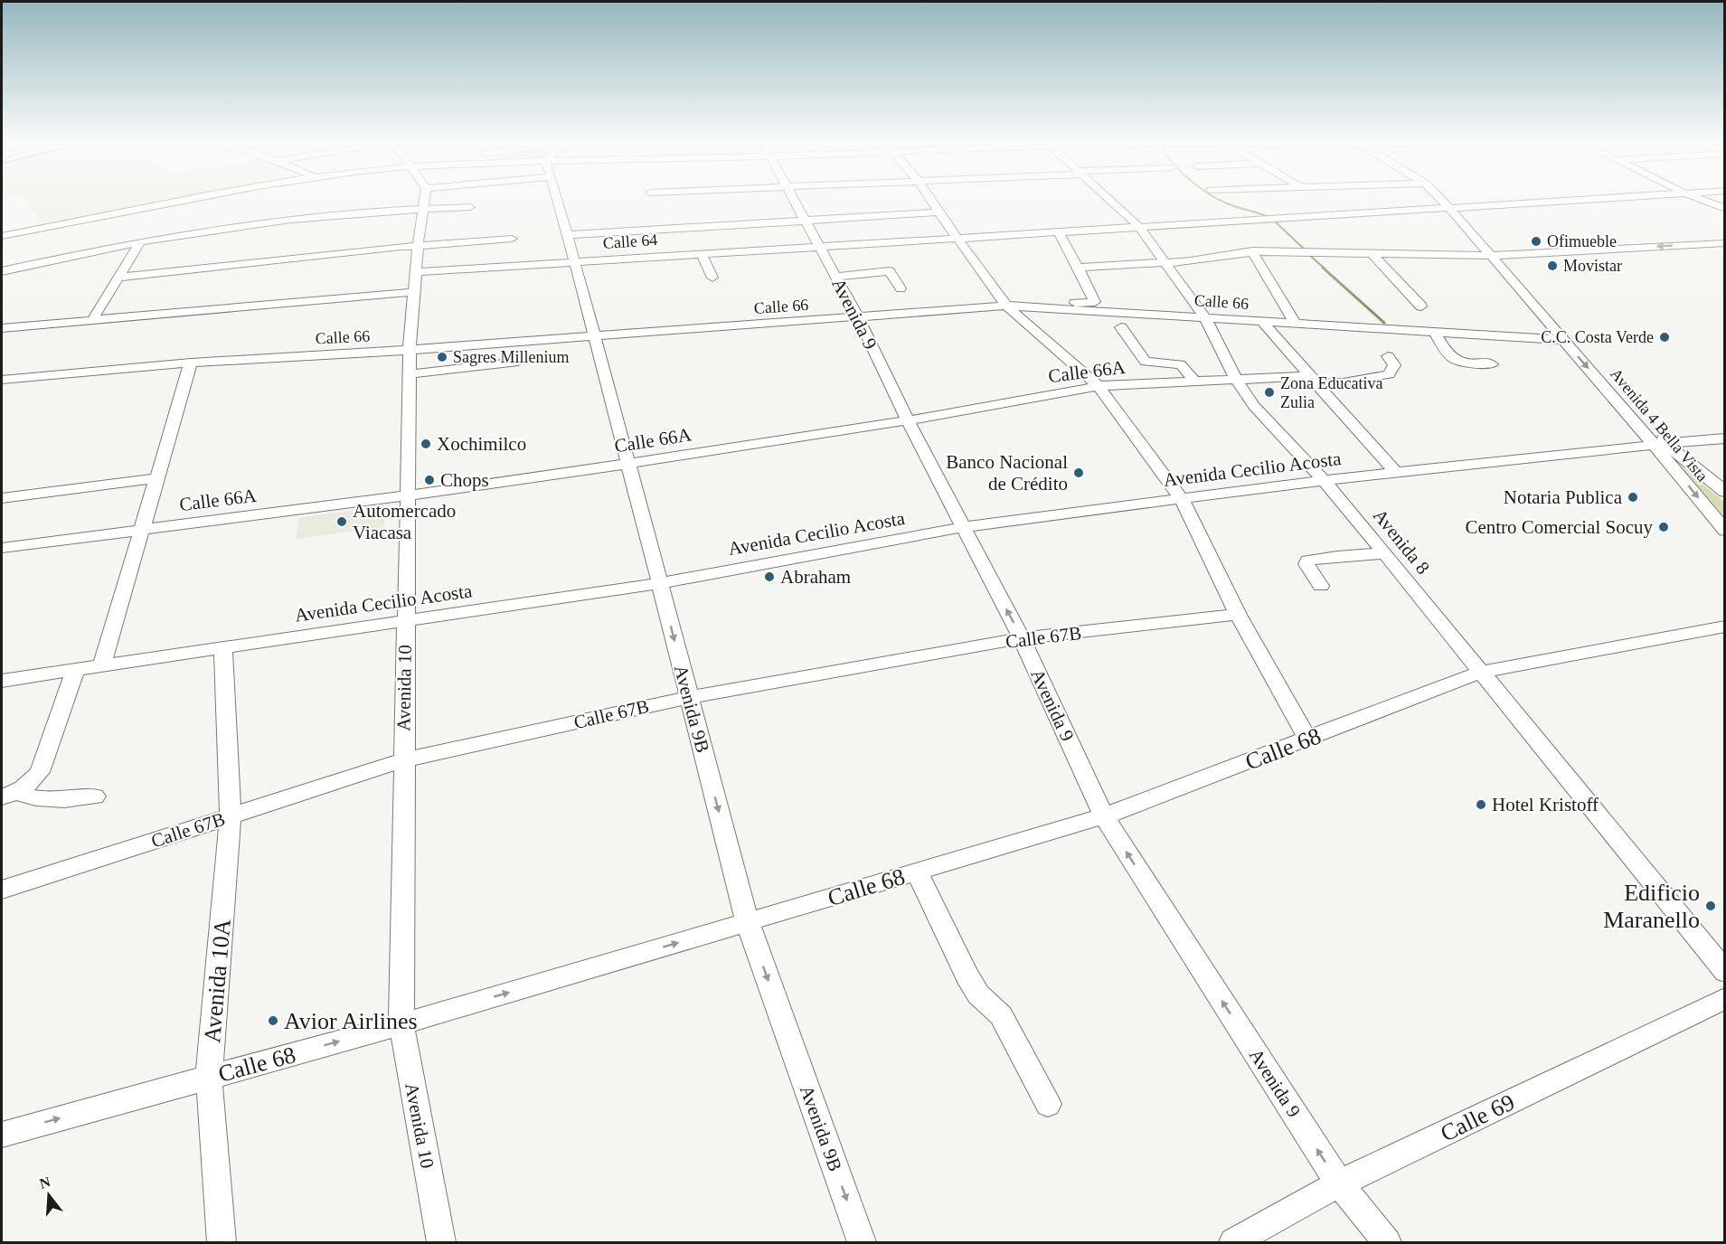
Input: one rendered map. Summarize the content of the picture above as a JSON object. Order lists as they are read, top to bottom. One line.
{"streets":{"street":["Calle 64","Calle 66","Avenida 9","Calle 66A","Avenida 4 Bella Vista","Avenida Cecilio Acosta","Avenida 8","Calle 67B","Avenida 10","Avenida 9B","Calle 68","Avenida 10A","Calle 69"]},"crossings":[["Calle 64","Avenida 9"],["Calle 64","Avenida 4 Bella Vista"],["Calle 64","Avenida 8"],["Calle 64","Avenida 10"],["Calle 64","Avenida 9B"],["Calle 66","Avenida 9"],["Calle 66","Avenida 4 Bella Vista"],["Calle 66","Avenida 8"],["Calle 66","Avenida 10"],["Calle 66","Avenida 9B"],["Avenida 9","Calle 66A"],["Avenida 9","Avenida Cecilio Acosta"],["Avenida 9","Calle 67B"],["Avenida 9","Calle 68"],["Avenida 9","Calle 69"],["Calle 66A","Avenida 8"],["Calle 66A","Avenida 10"],["Calle 66A","Avenida 9B"],["Avenida 4 Bella Vista","Avenida Cecilio Acosta"],["Avenida Cecilio Acosta","Avenida 8"],["Avenida Cecilio Acosta","Avenida 10"],["Avenida Cecilio Acosta","Avenida 9B"],["Avenida Cecilio Acosta","Avenida 10A"],["Avenida 8","Calle 68"],["Calle 67B","Avenida 10"],["Calle 67B","Avenida 9B"],["Calle 67B","Avenida 10A"],["Avenida 10","Calle 68"],["Avenida 9B","Calle 68"],["Calle 68","Avenida 10A"]],"one_way":["Avenida 9","Avenida 9B","Calle 68"],"places":["Ofimueble","Movistar","C.C. Costa Verde","Sagres Millenium","Zona Educativa Zulia","Xochimilco","Banco Nacional de Crédito","Chops","Notaria Publica","Automercado Viacasa","Centro Comercial Socuy","Abraham","Hotel Kristoff","Edificio Maranello","Avior Airlines"],"north":"top"}
